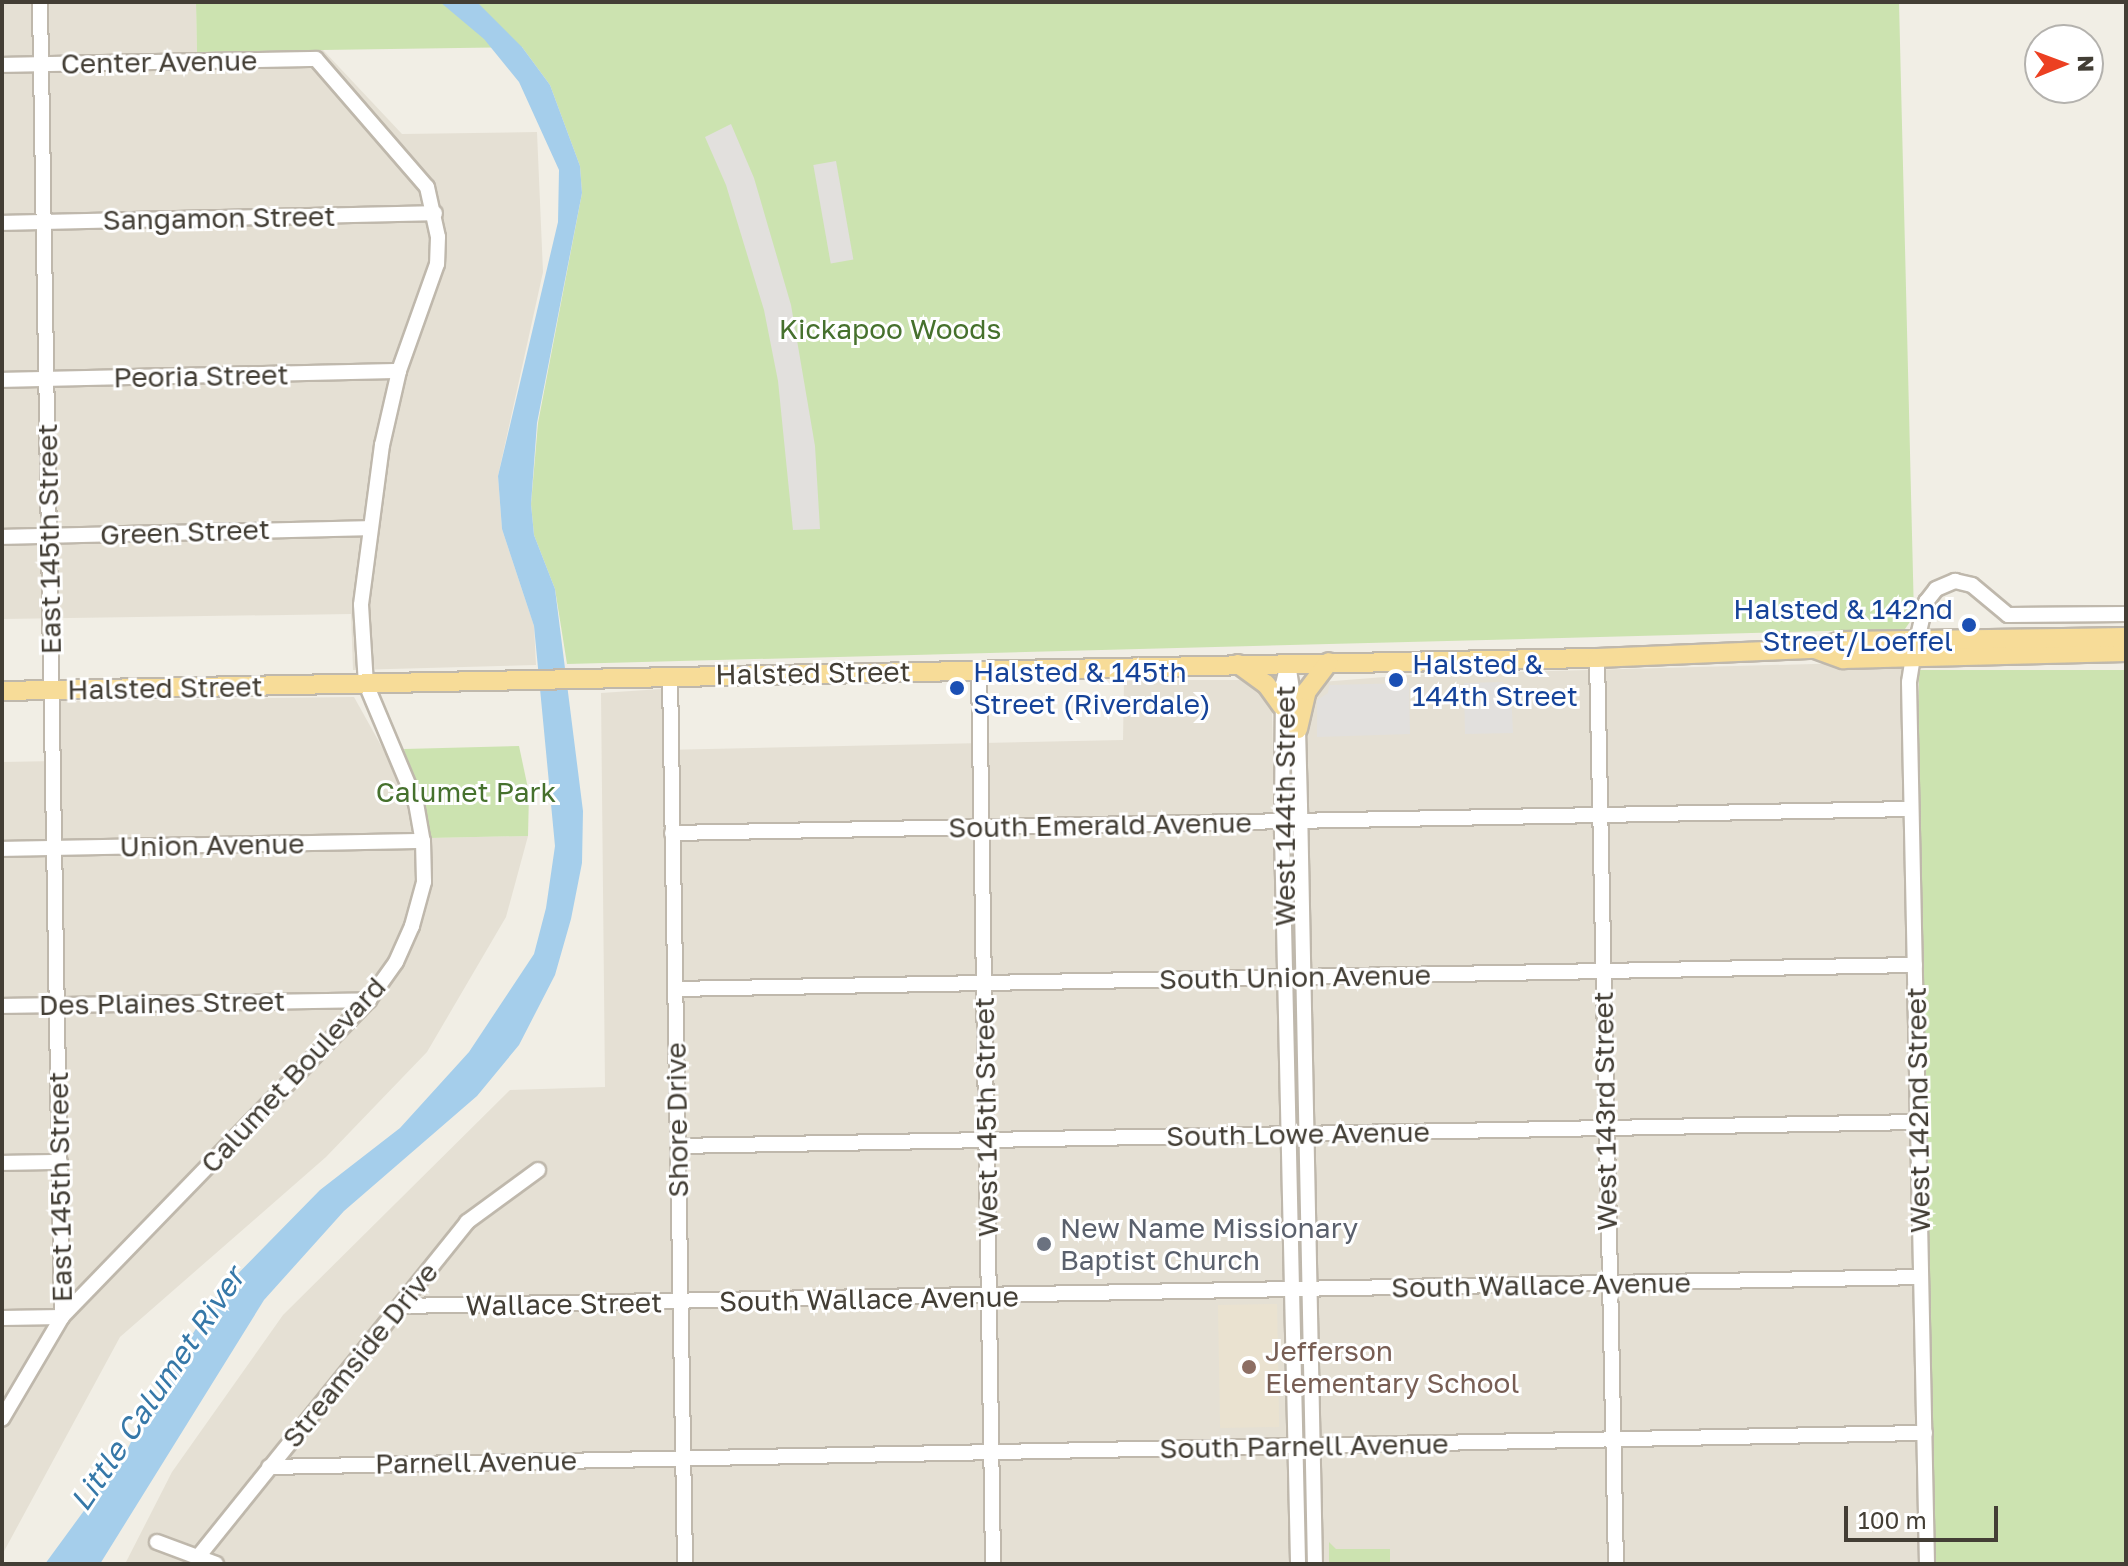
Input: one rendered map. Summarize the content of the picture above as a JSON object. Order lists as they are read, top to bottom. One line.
{"streets":{"main road":["Halsted Street"],"street":["Center Avenue","Sangamon Street","Peoria Street","Green Street","East 145th Street","West 144th Street","South Emerald Avenue","Union Avenue","South Union Avenue","Des Plaines Street","Calumet Boulevard","West 142nd Street","West 143rd Street","West 145th Street","Shore Drive","South Lowe Avenue","South Wallace Avenue","Wallace Street","Streamside Drive","South Parnell Avenue","Parnell Avenue"]},"crossings":[["Center Avenue","East 145th Street"],["Center Avenue","Calumet Boulevard"],["Sangamon Street","East 145th Street"],["Sangamon Street","Calumet Boulevard"],["Peoria Street","East 145th Street"],["Peoria Street","Calumet Boulevard"],["Green Street","East 145th Street"],["Green Street","Calumet Boulevard"],["East 145th Street","Halsted Street"],["East 145th Street","Union Avenue"],["East 145th Street","Des Plaines Street"],["East 145th Street","Calumet Boulevard"],["Halsted Street","West 144th Street"],["Halsted Street","Calumet Boulevard"],["Halsted Street","West 142nd Street"],["Halsted Street","West 143rd Street"],["Halsted Street","West 145th Street"],["Halsted Street","Shore Drive"],["West 144th Street","South Emerald Avenue"],["West 144th Street","South Union Avenue"],["West 144th Street","South Lowe Avenue"],["West 144th Street","South Wallace Avenue"],["West 144th Street","South Parnell Avenue"],["South Emerald Avenue","West 142nd Street"],["South Emerald Avenue","West 143rd Street"],["South Emerald Avenue","West 145th Street"],["South Emerald Avenue","Shore Drive"],["Union Avenue","Calumet Boulevard"],["South Union Avenue","West 142nd Street"],["South Union Avenue","West 143rd Street"],["South Union Avenue","West 145th Street"],["South Union Avenue","Shore Drive"],["Des Plaines Street","Calumet Boulevard"],["West 142nd Street","South Lowe Avenue"],["West 142nd Street","South Wallace Avenue"],["West 142nd Street","South Parnell Avenue"],["West 143rd Street","South Lowe Avenue"],["West 143rd Street","South Wallace Avenue"],["West 143rd Street","South Parnell Avenue"],["West 145th Street","South Lowe Avenue"],["West 145th Street","South Wallace Avenue"],["West 145th Street","South Parnell Avenue"],["Shore Drive","South Lowe Avenue"],["Shore Drive","South Wallace Avenue"],["Shore Drive","Wallace Street"],["Shore Drive","South Parnell Avenue"],["Shore Drive","Parnell Avenue"],["South Wallace Avenue","Wallace Street"],["Wallace Street","Streamside Drive"],["Streamside Drive","Parnell Avenue"],["South Parnell Avenue","Parnell Avenue"]],"water":["Little Calumet River"],"parks":["Kickapoo Woods","Calumet Park"],"places":["Halsted & 142nd Street/Loeffel","Halsted & 144th Street","Halsted & 145th Street (Riverdale)","New Name Missionary Baptist Church","Jefferson Elementary School"],"scale_bar":"100 m","north":"right"}
